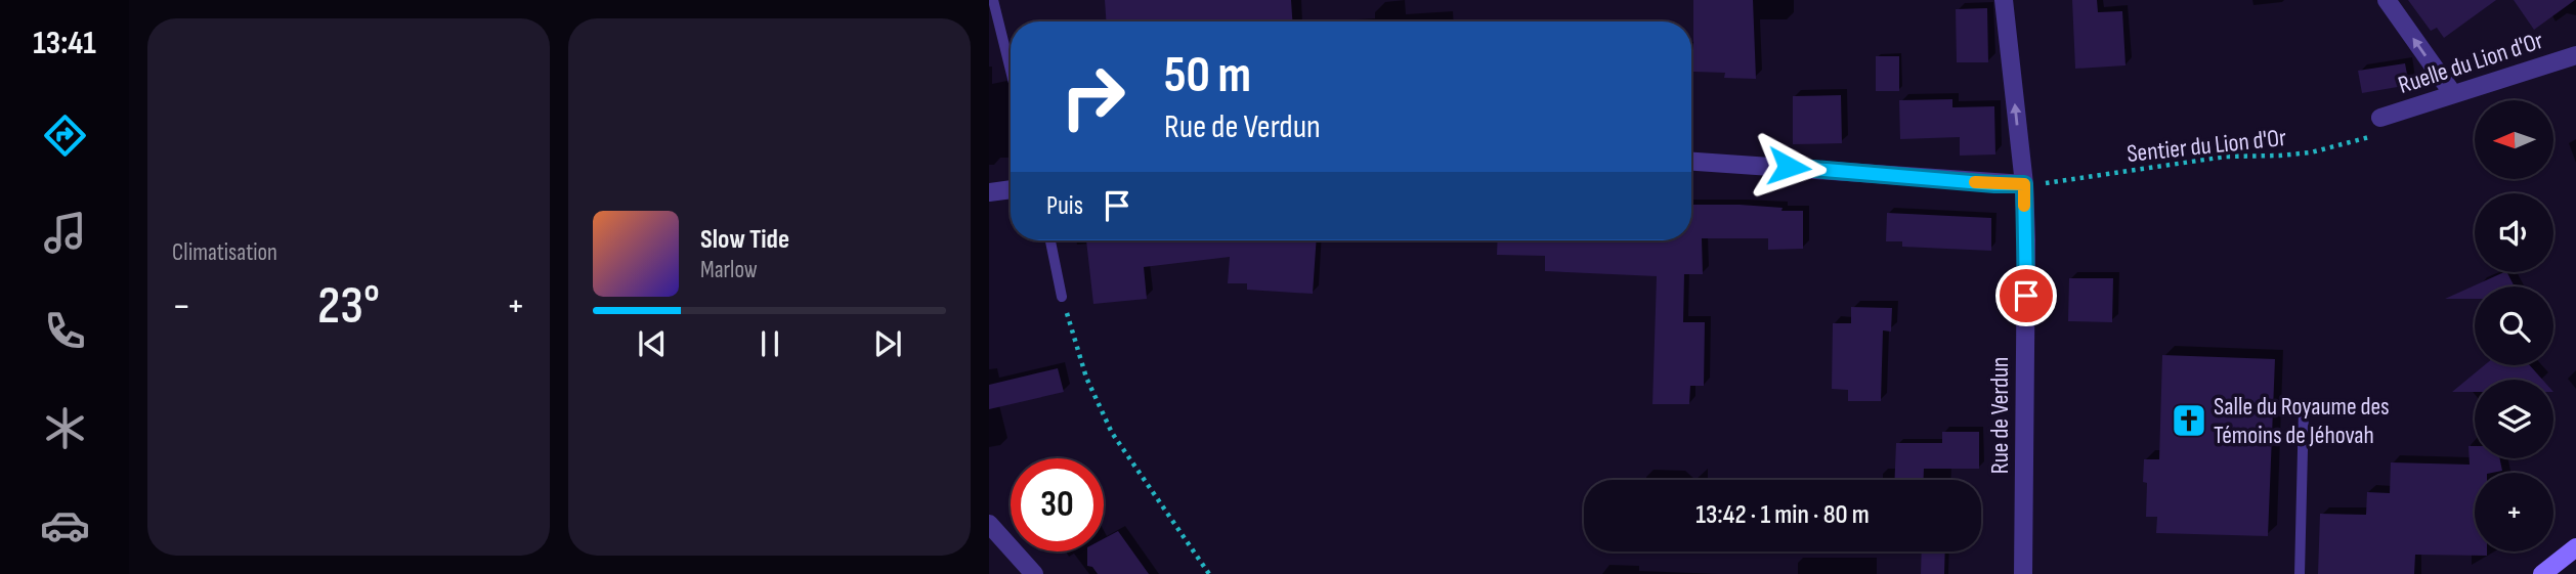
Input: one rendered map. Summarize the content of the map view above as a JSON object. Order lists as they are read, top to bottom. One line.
{"streets":{"street":["Ruelle du Lion d'Or","Rue de Verdun"],"path":["Sentier du Lion d'Or"]},"crossings":[["Ruelle du Lion d'Or","Sentier du Lion d'Or"],["Sentier du Lion d'Or","Rue de Verdun"]],"places":{"church":["Salle du Royaume des Témoins de Jéhovah"]},"north":"left","page":{"tabs":"13:41","tile":"Climatisation","turn":["50 m","Rue de Verdun"],"map_buttons":"+","then":"Puis","song":["Slow Tide","Marlow"],"heat":["−","23°","+"],"limit":"30","trip":"13:42 · 1 min · 80 m"}}
